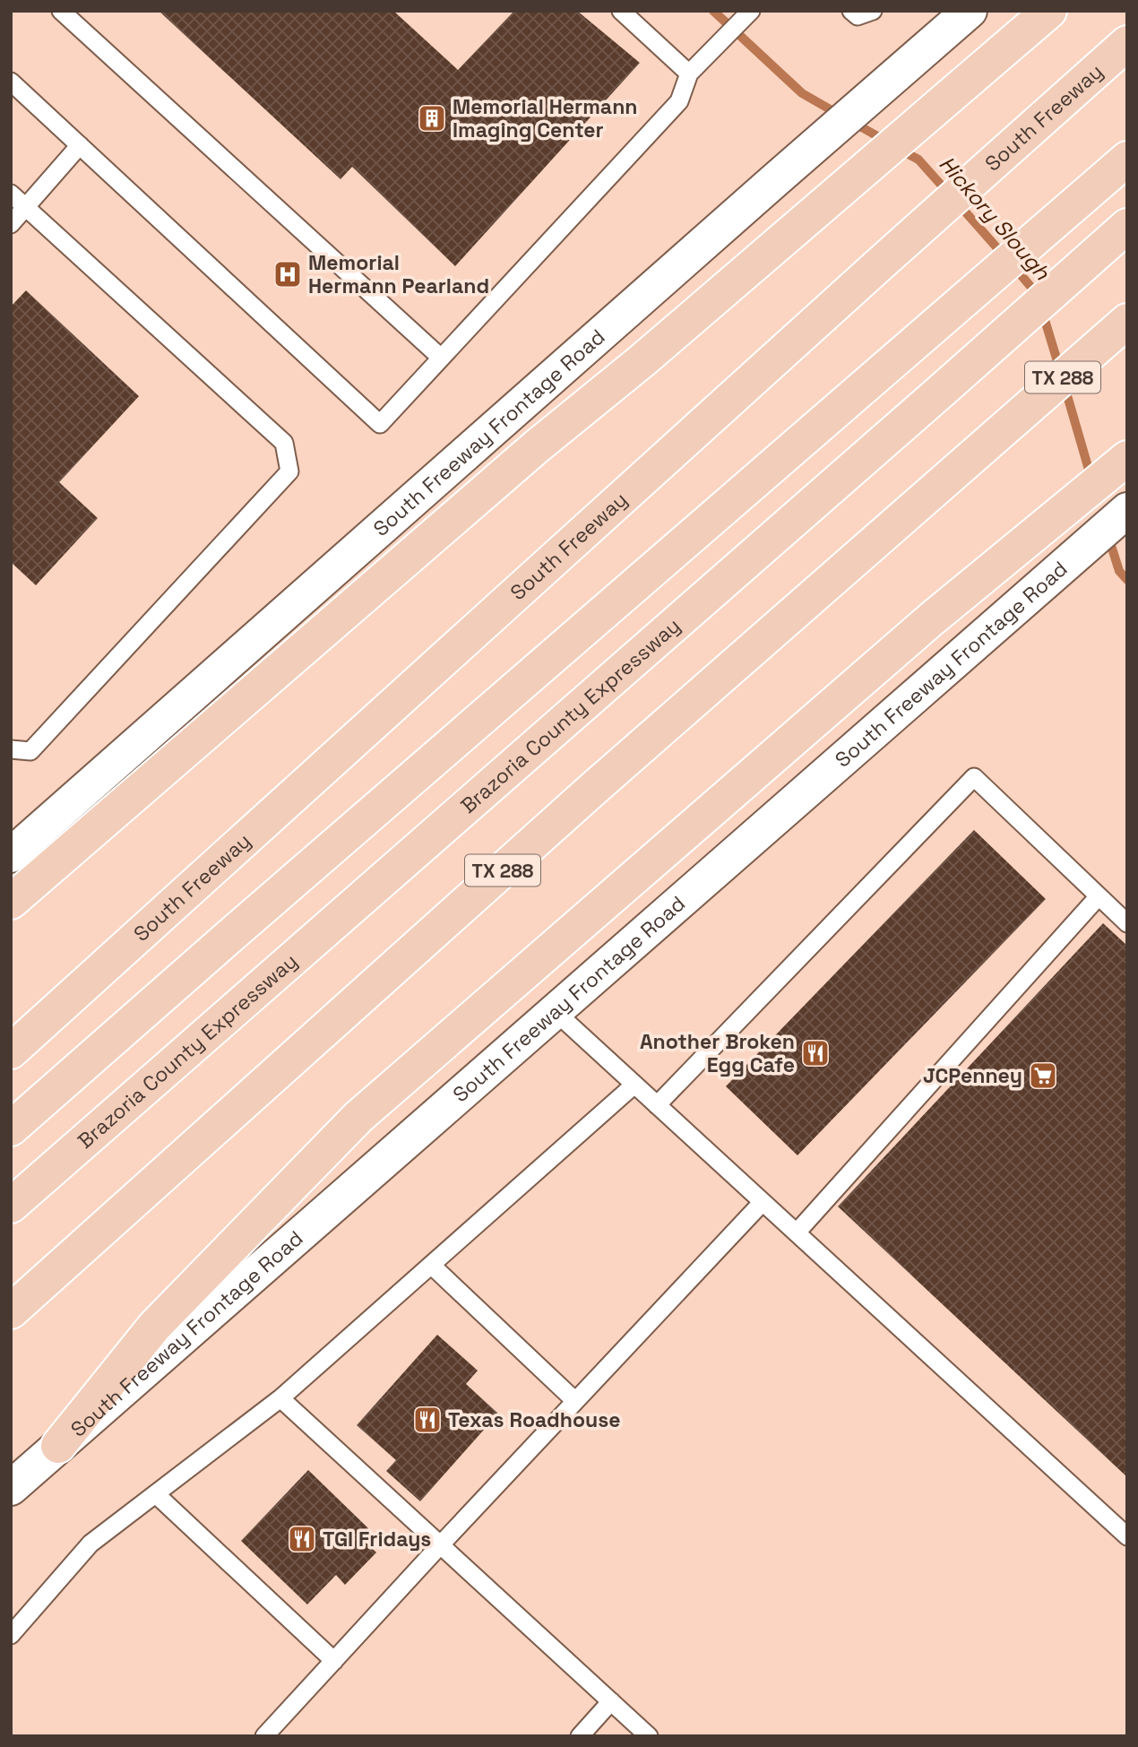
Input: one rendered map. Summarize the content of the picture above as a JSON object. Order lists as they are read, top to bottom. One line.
{"streets":{"highway":["South Freeway","TX 288","Brazoria County Expressway"],"main road":["South Freeway Frontage Road"]},"water":["Hickory Slough"],"places":{"building":["Memorial Hermann Imaging Center"],"hospital":["Memorial Hermann Pearland"],"restaurant":["Another Broken Egg Cafe","Texas Roadhouse","TGI Fridays"],"supermarket":["JCPenney"]}}
